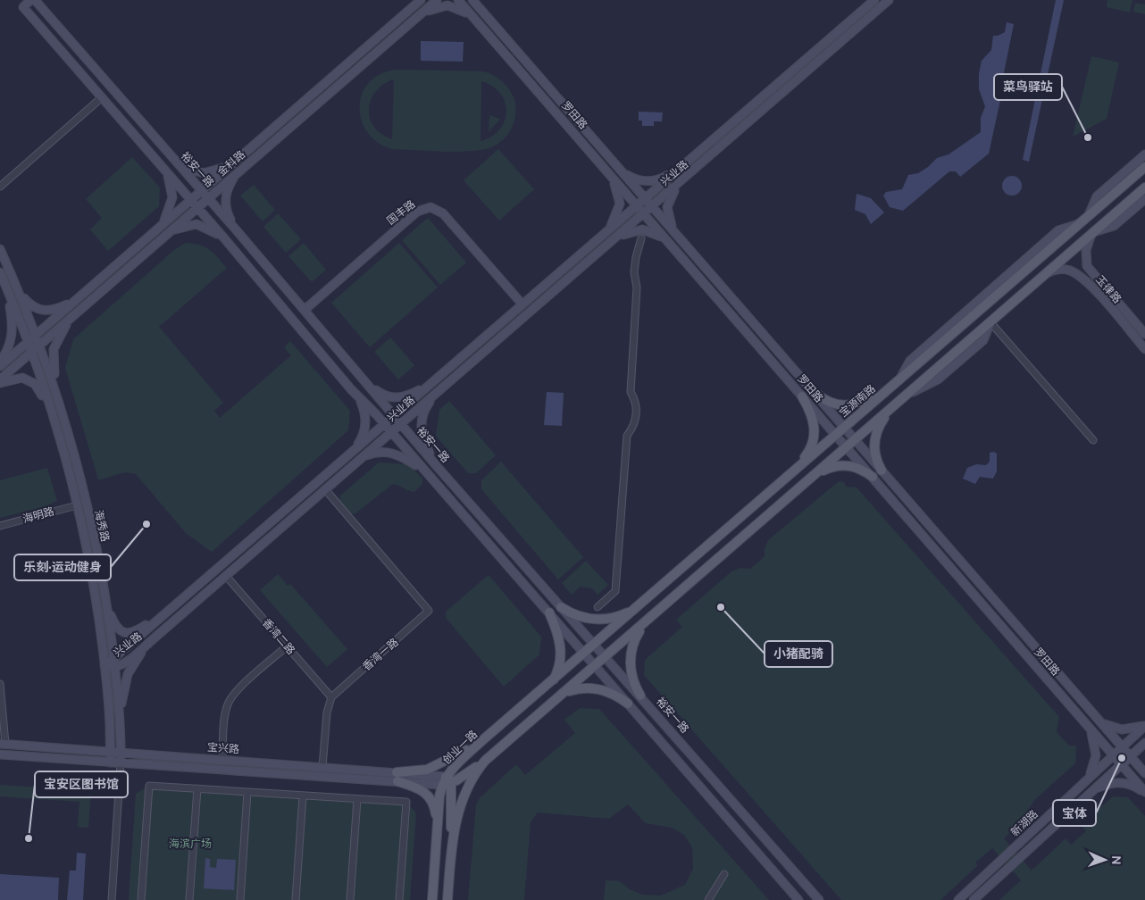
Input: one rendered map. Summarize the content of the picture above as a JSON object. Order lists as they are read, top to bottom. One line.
{"streets":{"main road":["罗田路","金科路","裕安一路","兴业路","国丰路","玉律路","宝源南路","海秀路","创业一路","宝兴路","新湖路"],"street":["海明路","香湾二路","香湾一路"]},"crossings":[["罗田路","兴业路"],["罗田路","宝源南路"],["罗田路","新湖路"],["金科路","裕安一路"],["金科路","海秀路"],["裕安一路","兴业路"],["裕安一路","国丰路"],["裕安一路","宝源南路"],["兴业路","国丰路"],["兴业路","海秀路"],["兴业路","香湾二路"],["兴业路","香湾一路"],["宝源南路","创业一路"],["海明路","海秀路"],["海秀路","宝兴路"],["香湾二路","香湾一路"],["创业一路","宝兴路"]],"parks":["海滨广场"],"places":["菜鸟驿站","乐刻·运动健身","小猪配骑","宝体","宝安区图书馆"],"north":"right"}
